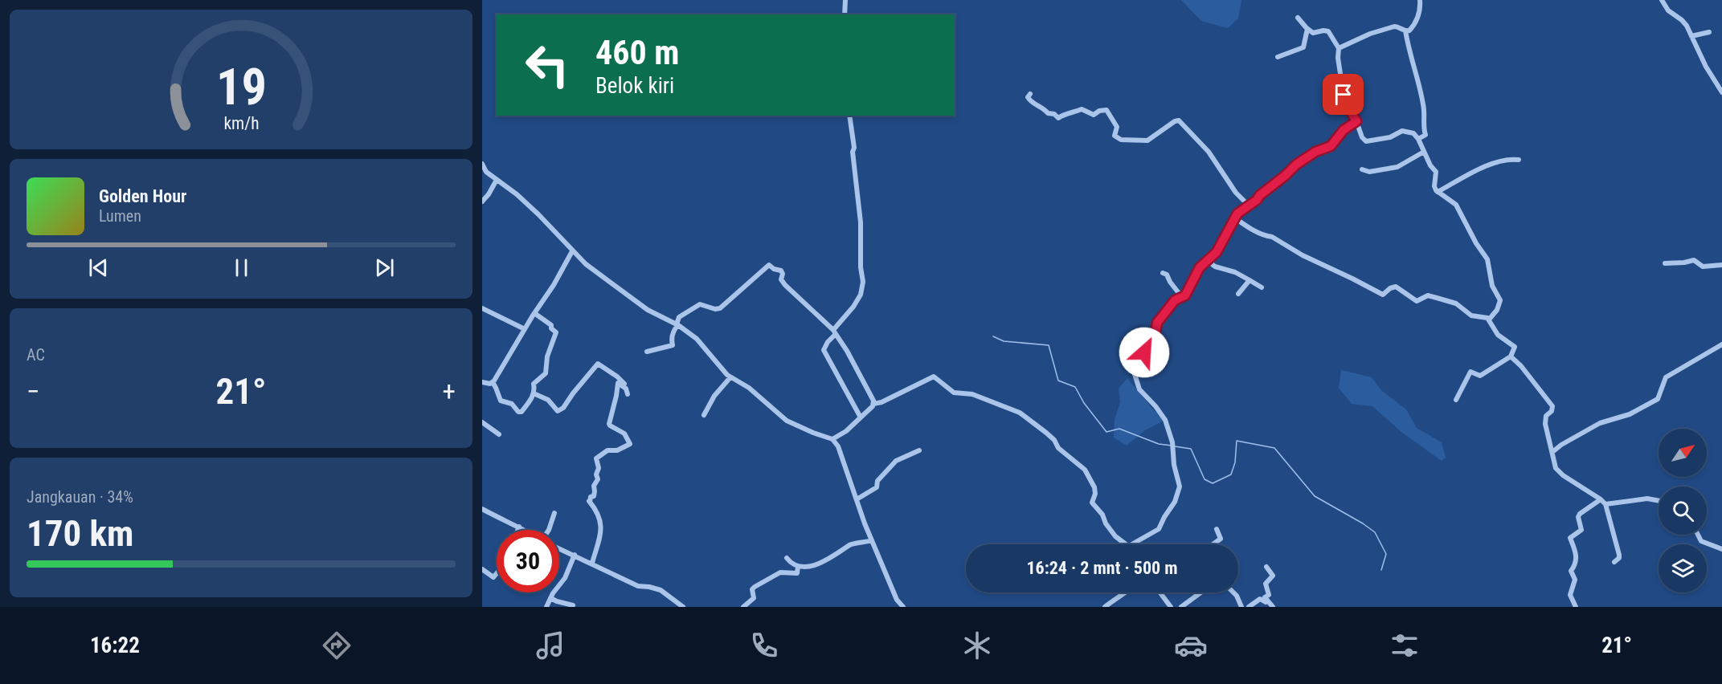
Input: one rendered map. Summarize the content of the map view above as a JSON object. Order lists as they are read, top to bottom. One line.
{"north":"top right","page":{"turn":["460 m","Belok kiri"],"song":["Golden Hour","Lumen"],"tile":["AC",["Jangkauan · 34%","170 km"]],"heat":["−","21°","+"],"limit":"30","trip":"16:24 · 2 mnt · 500 m","tabs":["16:22","21°"],"gauge":["19","km/h"]}}
